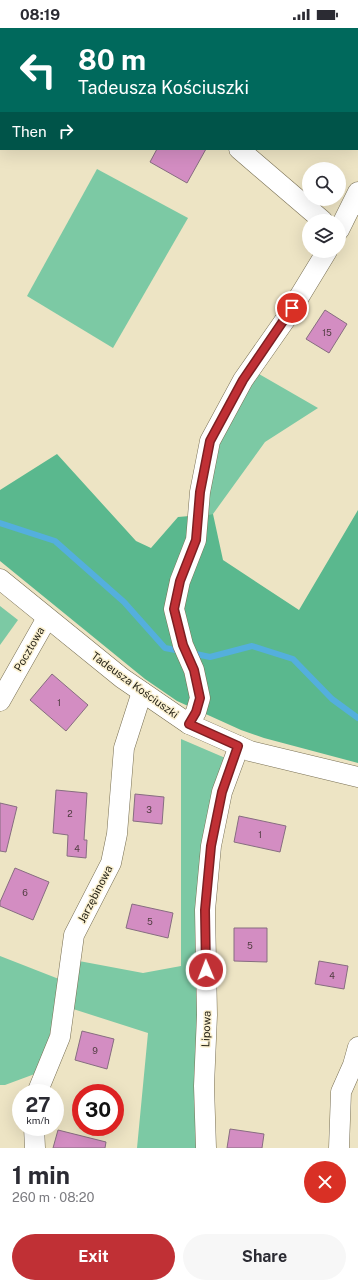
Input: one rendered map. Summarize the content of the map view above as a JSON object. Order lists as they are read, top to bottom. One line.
{"streets":{"street":["Pocztowa","Tadeusza Kościuszki","Jarzębinowa","Lipowa"]},"crossings":[["Pocztowa","Tadeusza Kościuszki"],["Tadeusza Kościuszki","Jarzębinowa"],["Tadeusza Kościuszki","Lipowa"]],"house_numbers":["15","1","3","2","1","4","6","5","5","4","9"],"page":{"status":"08:19","turn":["80 m","Tadeusza Kościuszki"],"then":"Then","speed":"27 km/h","limit":"30","heading":["1 min","260 m · 08:20"],"buttons":["Exit","Share"]}}
